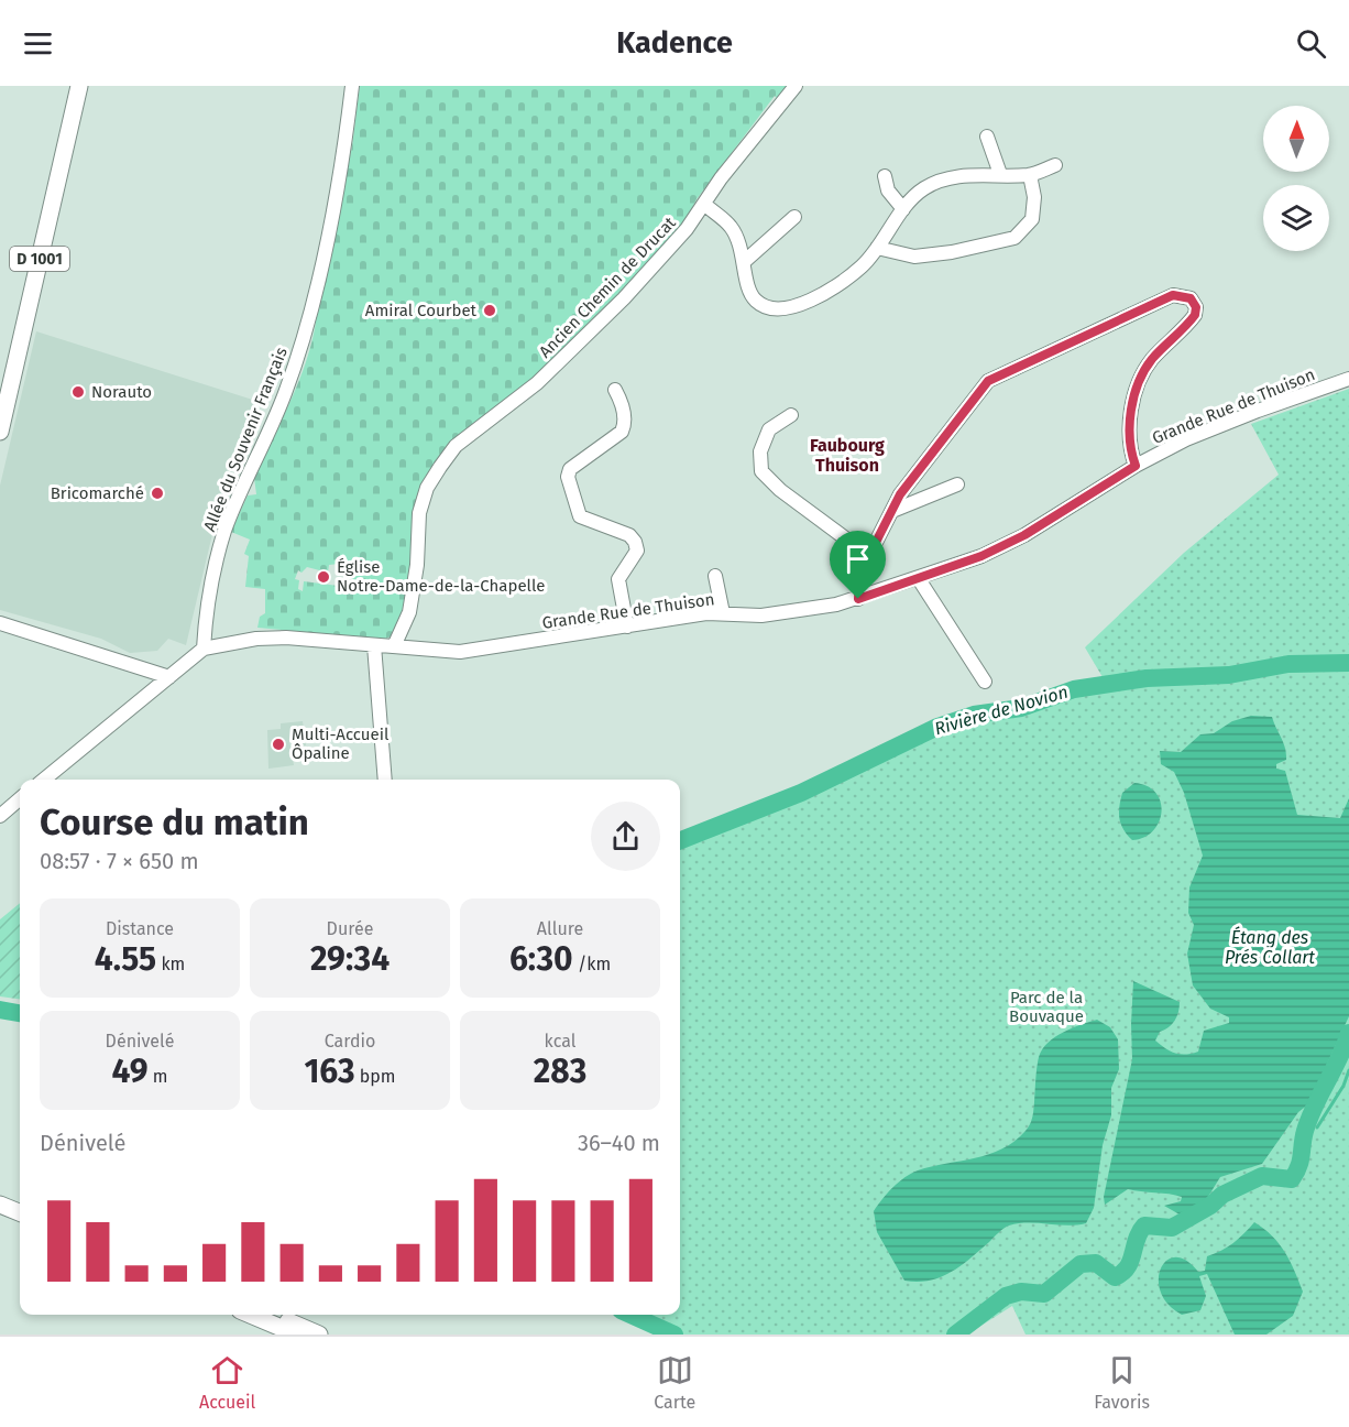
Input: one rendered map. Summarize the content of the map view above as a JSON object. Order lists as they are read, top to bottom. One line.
{"streets":{"main road":["D 1001"],"street":["Ancien Chemin de Drucat","Grande Rue de Thuison","Allée du Souvenir Français"]},"crossings":[["Ancien Chemin de Drucat","Grande Rue de Thuison"],["Grande Rue de Thuison","Allée du Souvenir Français"]],"districts":["Faubourg Thuison"],"water":["Rivière de Novion","Étang des Prés Collart"],"parks":["Parc de la Bouvaque"],"places":["Amiral Courbet","Norauto","Bricomarché","Église Notre-Dame-de-la-Chapelle","Multi-Accueil Ôpaline"],"north":"top","page":{"header":"Kadence","heading":["Course du matin","08:57 · 7 × 650 m"],"stats":[["Distance","4.55 km"],["Durée","29:34"],["Allure","6:30 /km"],["Dénivelé","49 m"],["Cardio","163 bpm"],["kcal","283"]],"chart":["Dénivelé","36–40 m"],"tabs":["Accueil","Carte","Favoris"]}}
